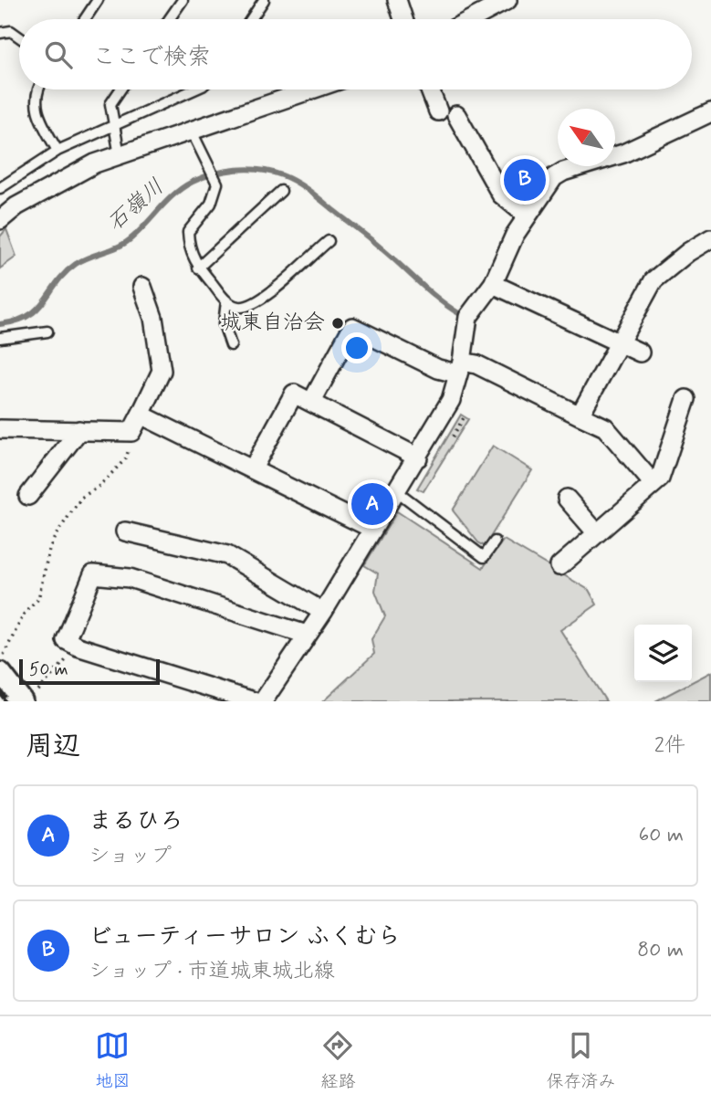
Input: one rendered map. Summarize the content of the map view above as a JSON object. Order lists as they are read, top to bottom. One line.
{"water":["石嶺川"],"places":["城東自治会"],"scale_bar":"50 m","north":"top left","page":{"search":"ここで検索","pins":["B","A"],"scale":"50 m","heading":["周辺","2件"],"list":[{"mark":"A","name":"まるひろ","note":"ショップ","value":"60 m"},{"mark":"B","name":"ビューティーサロン ふくむら","note":"ショップ · 市道城東城北線","value":"80 m"}],"nav":["地図","経路","保存済み"]}}
